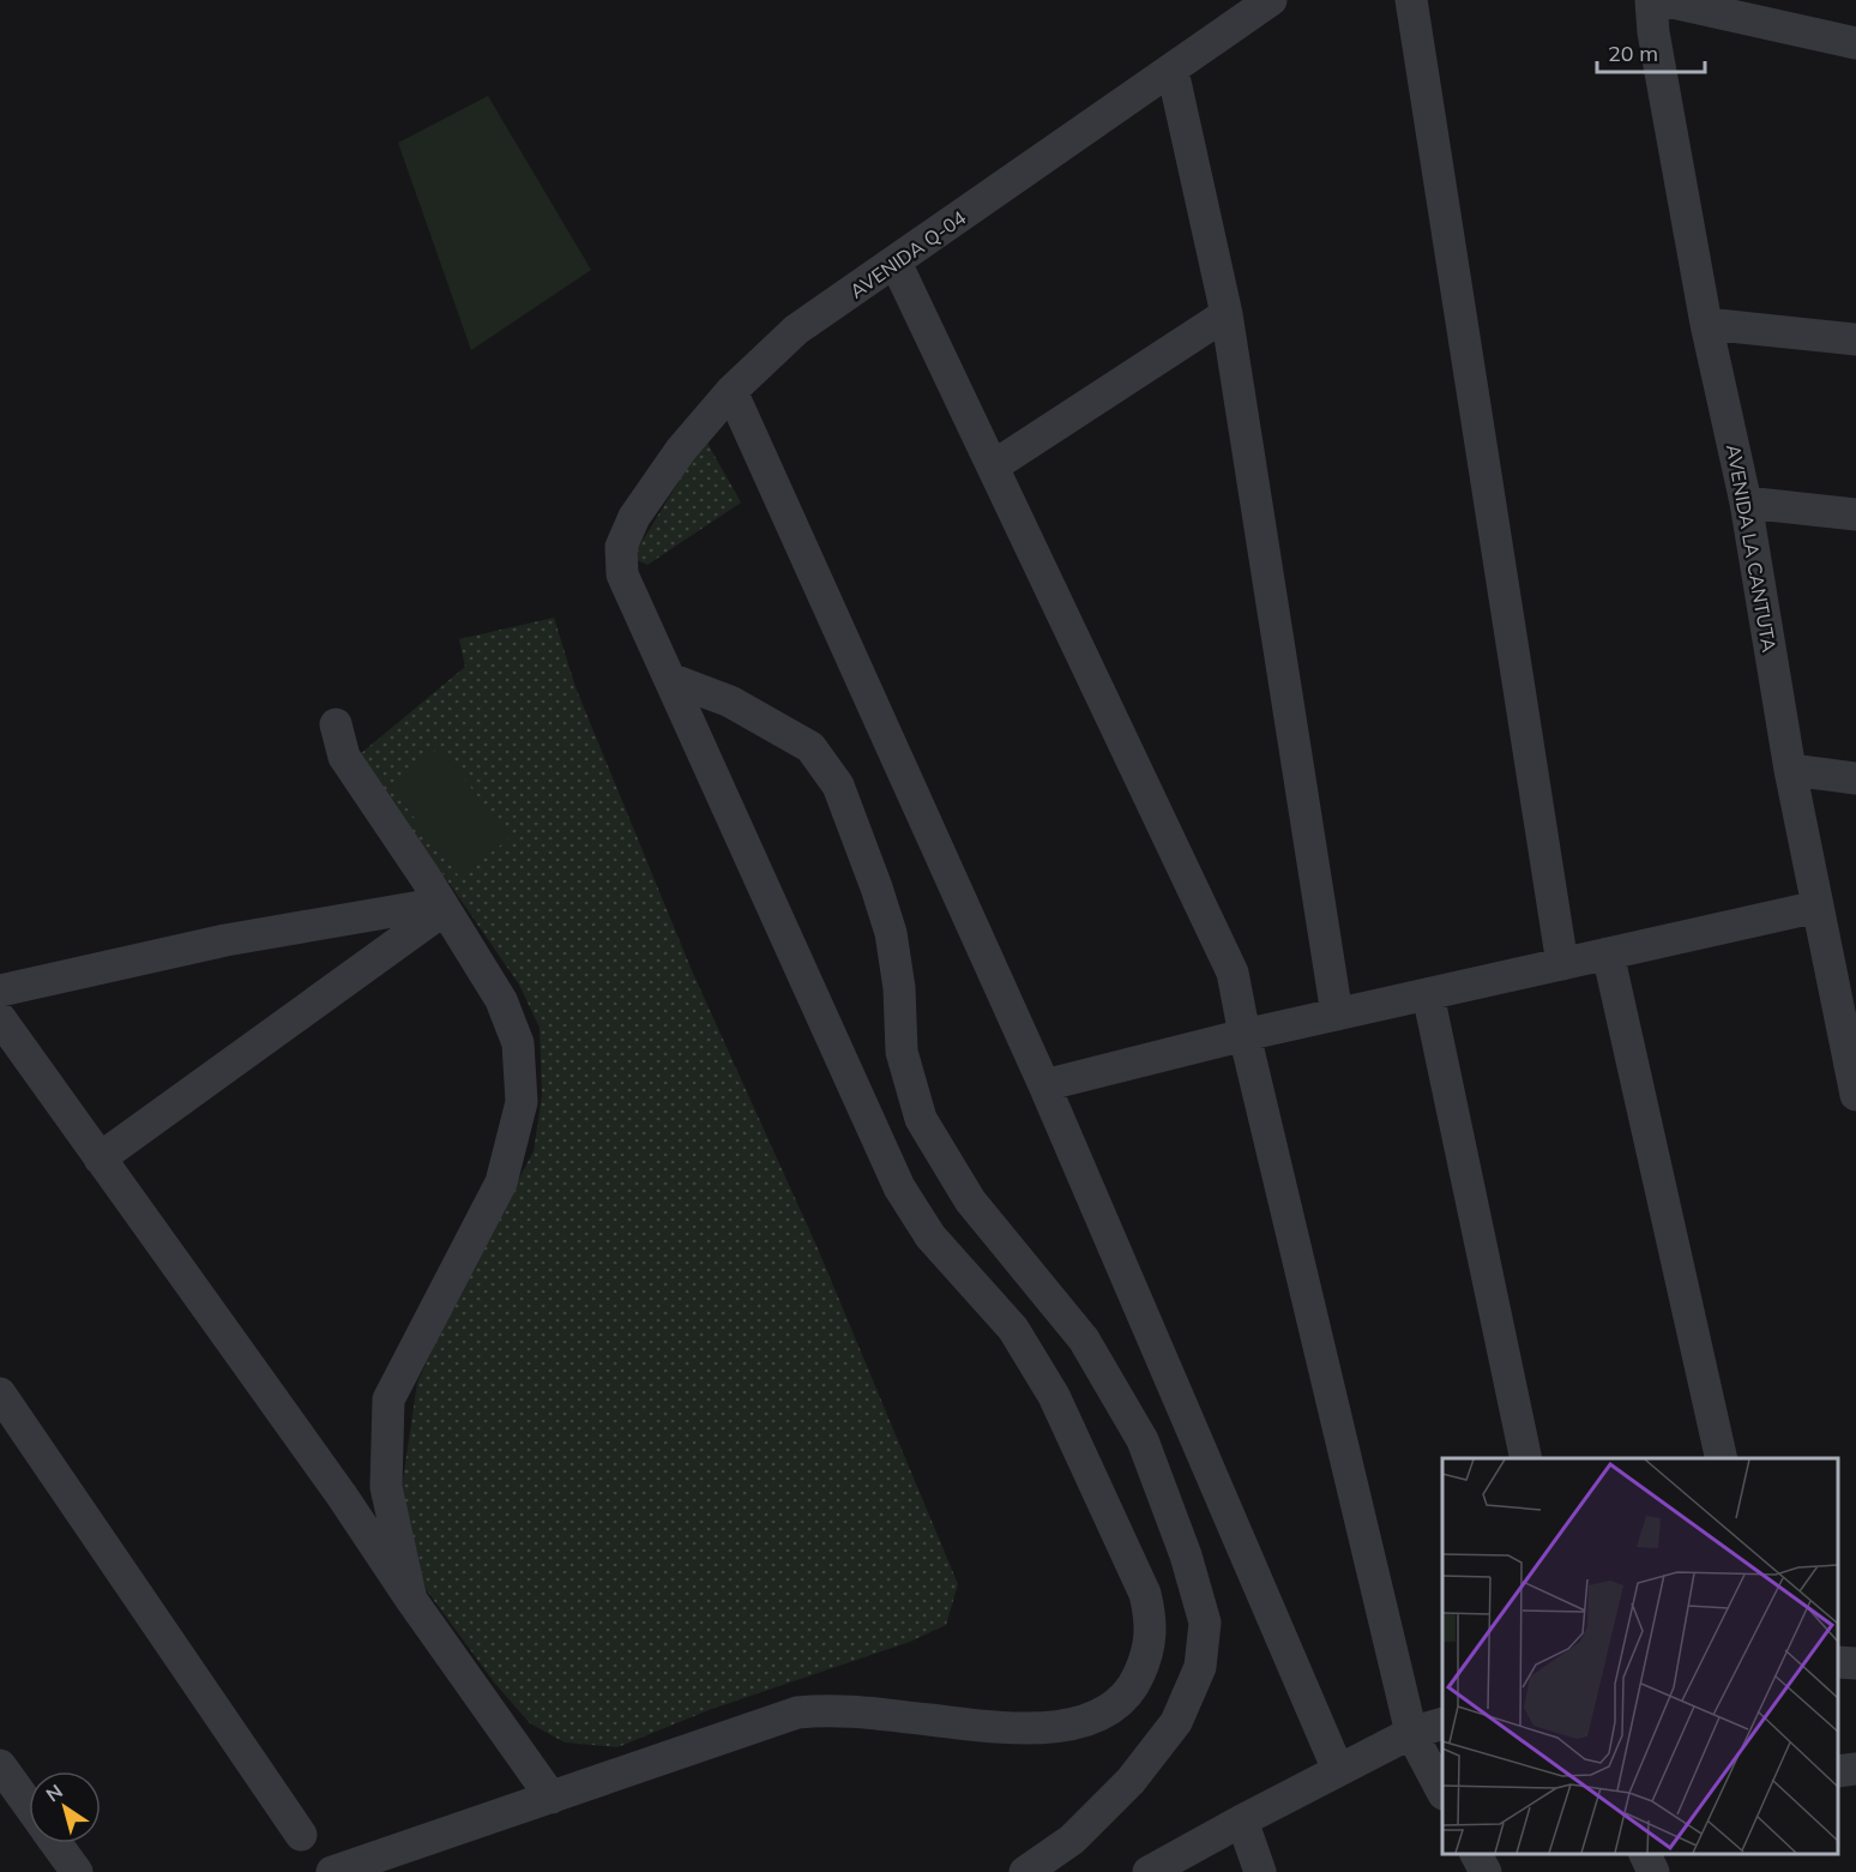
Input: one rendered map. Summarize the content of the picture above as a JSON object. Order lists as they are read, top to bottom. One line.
{"streets":{"street":["AVENIDA Q-04","AVENIDA LA CANTUTA"]},"scale_bar":"20 m","north":"top left"}
